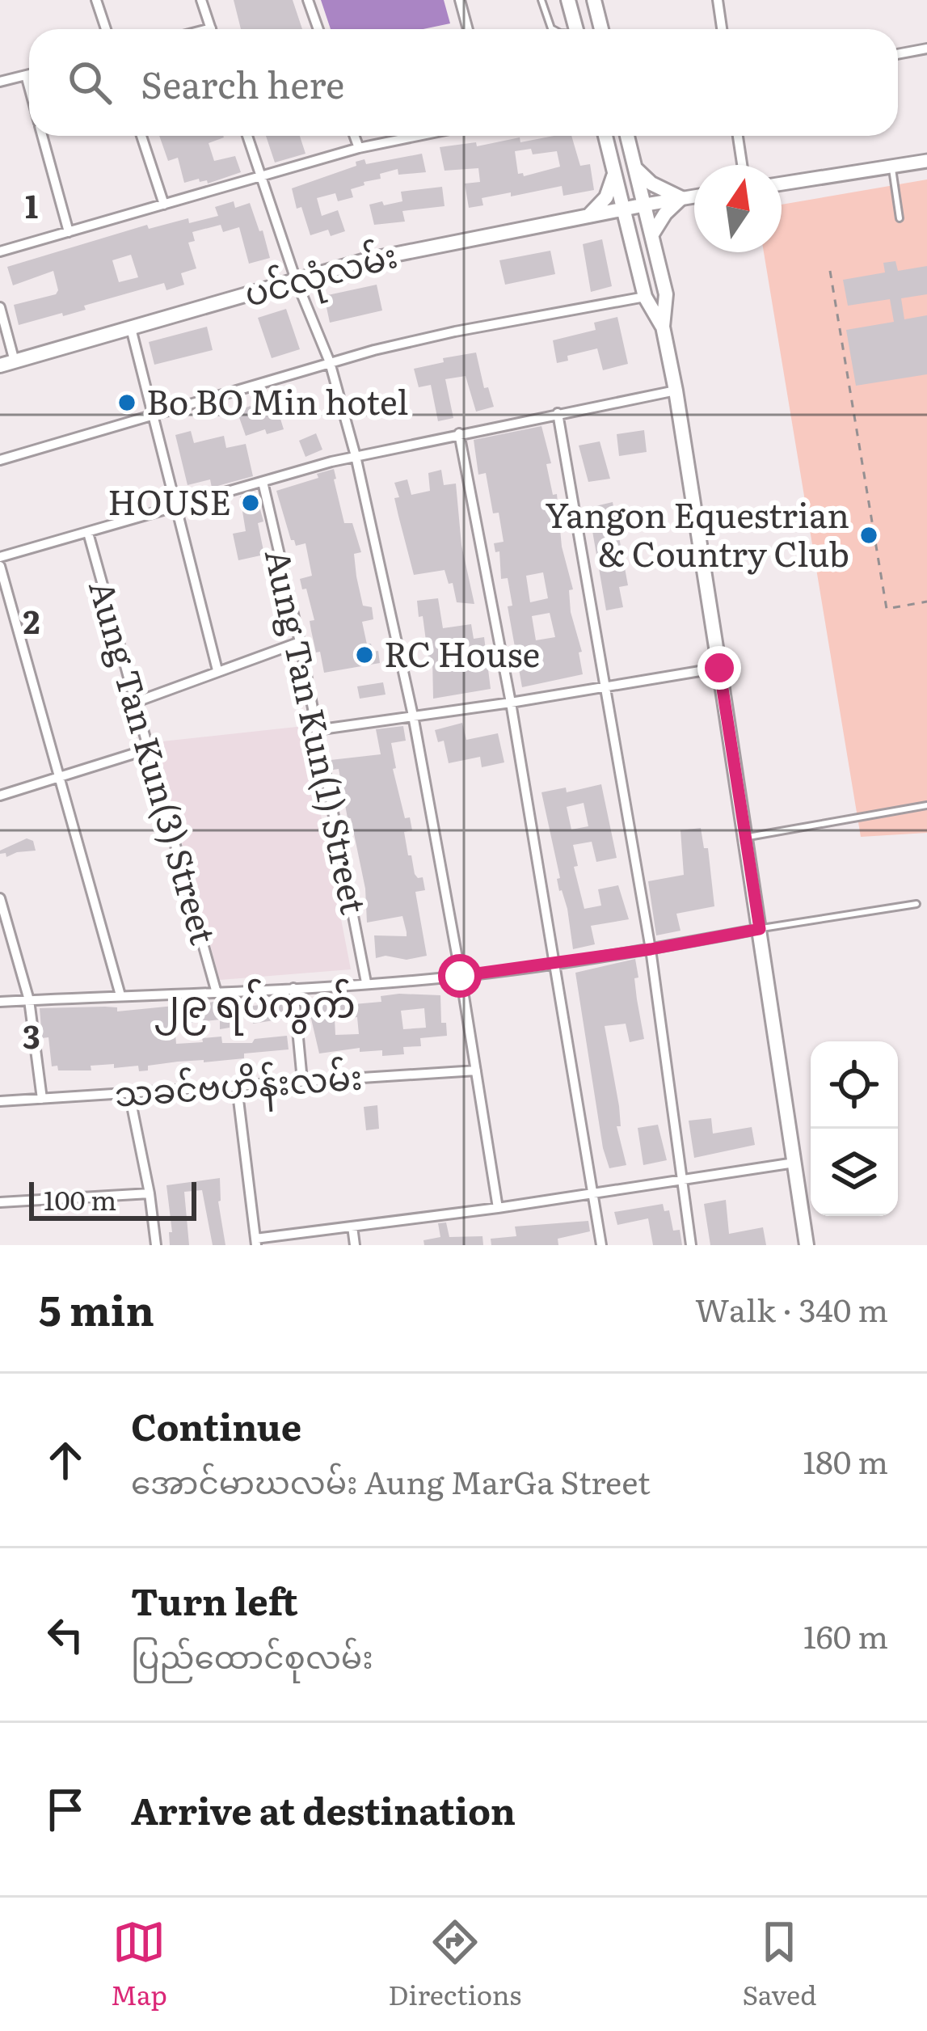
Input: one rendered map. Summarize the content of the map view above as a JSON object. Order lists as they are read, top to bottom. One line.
{"streets":{"main road":["ပင်လုံလမ်း"],"street":["Aung Tan Kun(1) Street","Aung Tan Kun(3) Street","သခင်ဗဟိန်းလမ်း"]},"districts":["၂၉ ရပ်ကွက်"],"places":["Bo BO Min hotel","HOUSE","Yangon Equestrian & Country Club","RC House"],"scale_bar":"100 m","north":"top","page":{"search":"Search here","scale":"100 m","heading":["5 min","Walk · 340 m"],"list":[["Continue","အောင်မာဃလမ်း Aung MarGa Street","180 m"],["Turn left","ပြည်ထောင်စုလမ်း","160 m"],"Arrive at destination"],"nav":["Map","Directions","Saved"]},"grid":{"rows":["1","2","3"]}}
